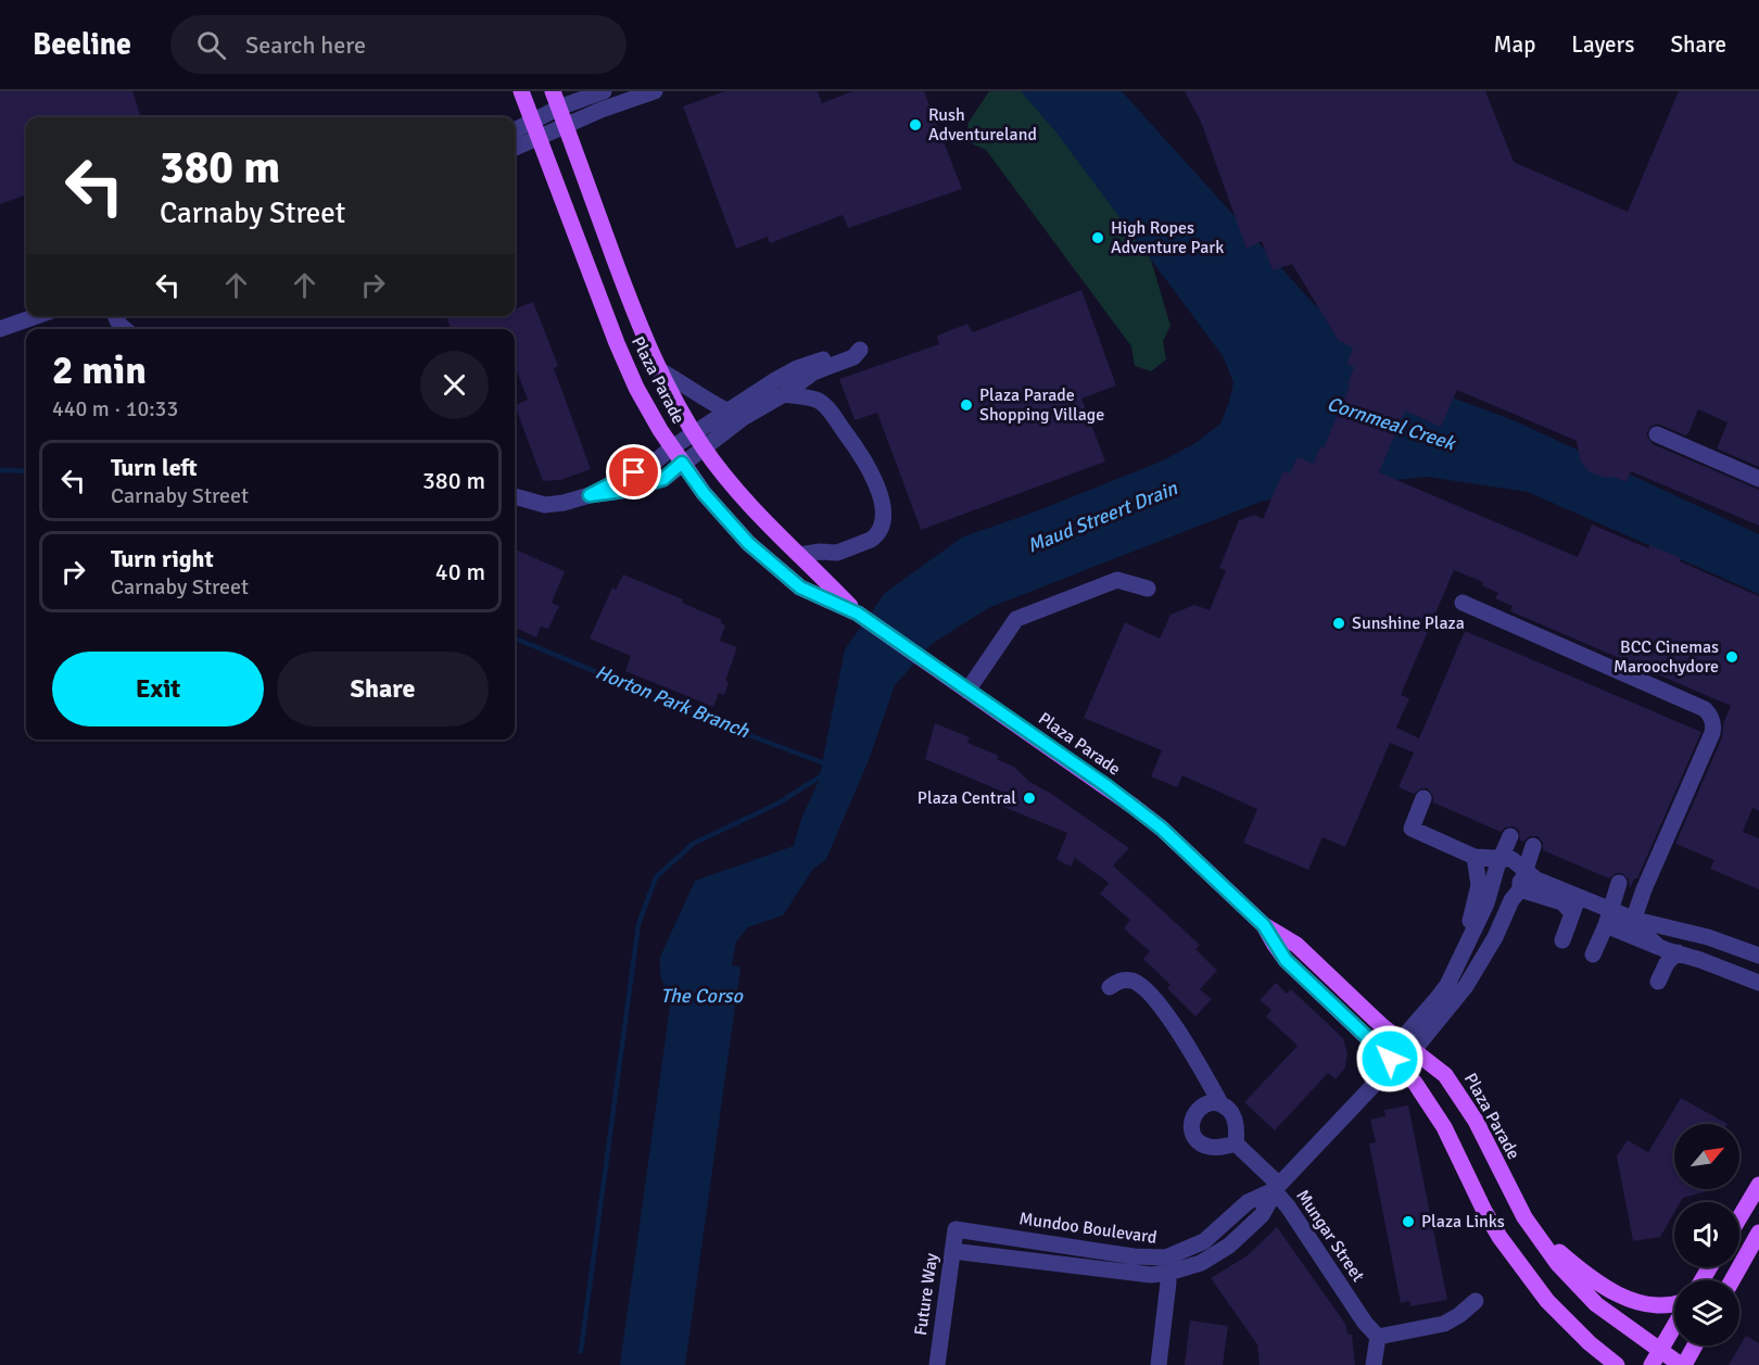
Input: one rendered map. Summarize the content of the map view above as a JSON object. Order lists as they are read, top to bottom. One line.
{"streets":{"main road":["Plaza Parade"],"street":["Mundoo Boulevard","Mungar Street","Future Way"]},"crossings":[["Plaza Parade","Mungar Street"],["Mundoo Boulevard","Future Way"]],"water":["Cornmeal Creek","Maud Streert Drain","Horton Park Branch","The Corso"],"places":["Rush Adventureland","High Ropes Adventure Park","Plaza Parade Shopping Village","Sunshine Plaza","BCC Cinemas Maroochydore","Plaza Central","Plaza Links"],"north":"top right","page":{"header":"Beeline","search":"Search here","nav":["Map","Layers","Share"],"turn":["380 m","Carnaby Street"],"heading":["2 min","440 m · 10:33"],"list":[{"name":"Turn left","note":"Carnaby Street","value":"380 m"},{"name":"Turn right","note":"Carnaby Street","value":"40 m"}],"buttons":["Exit","Share"]}}
